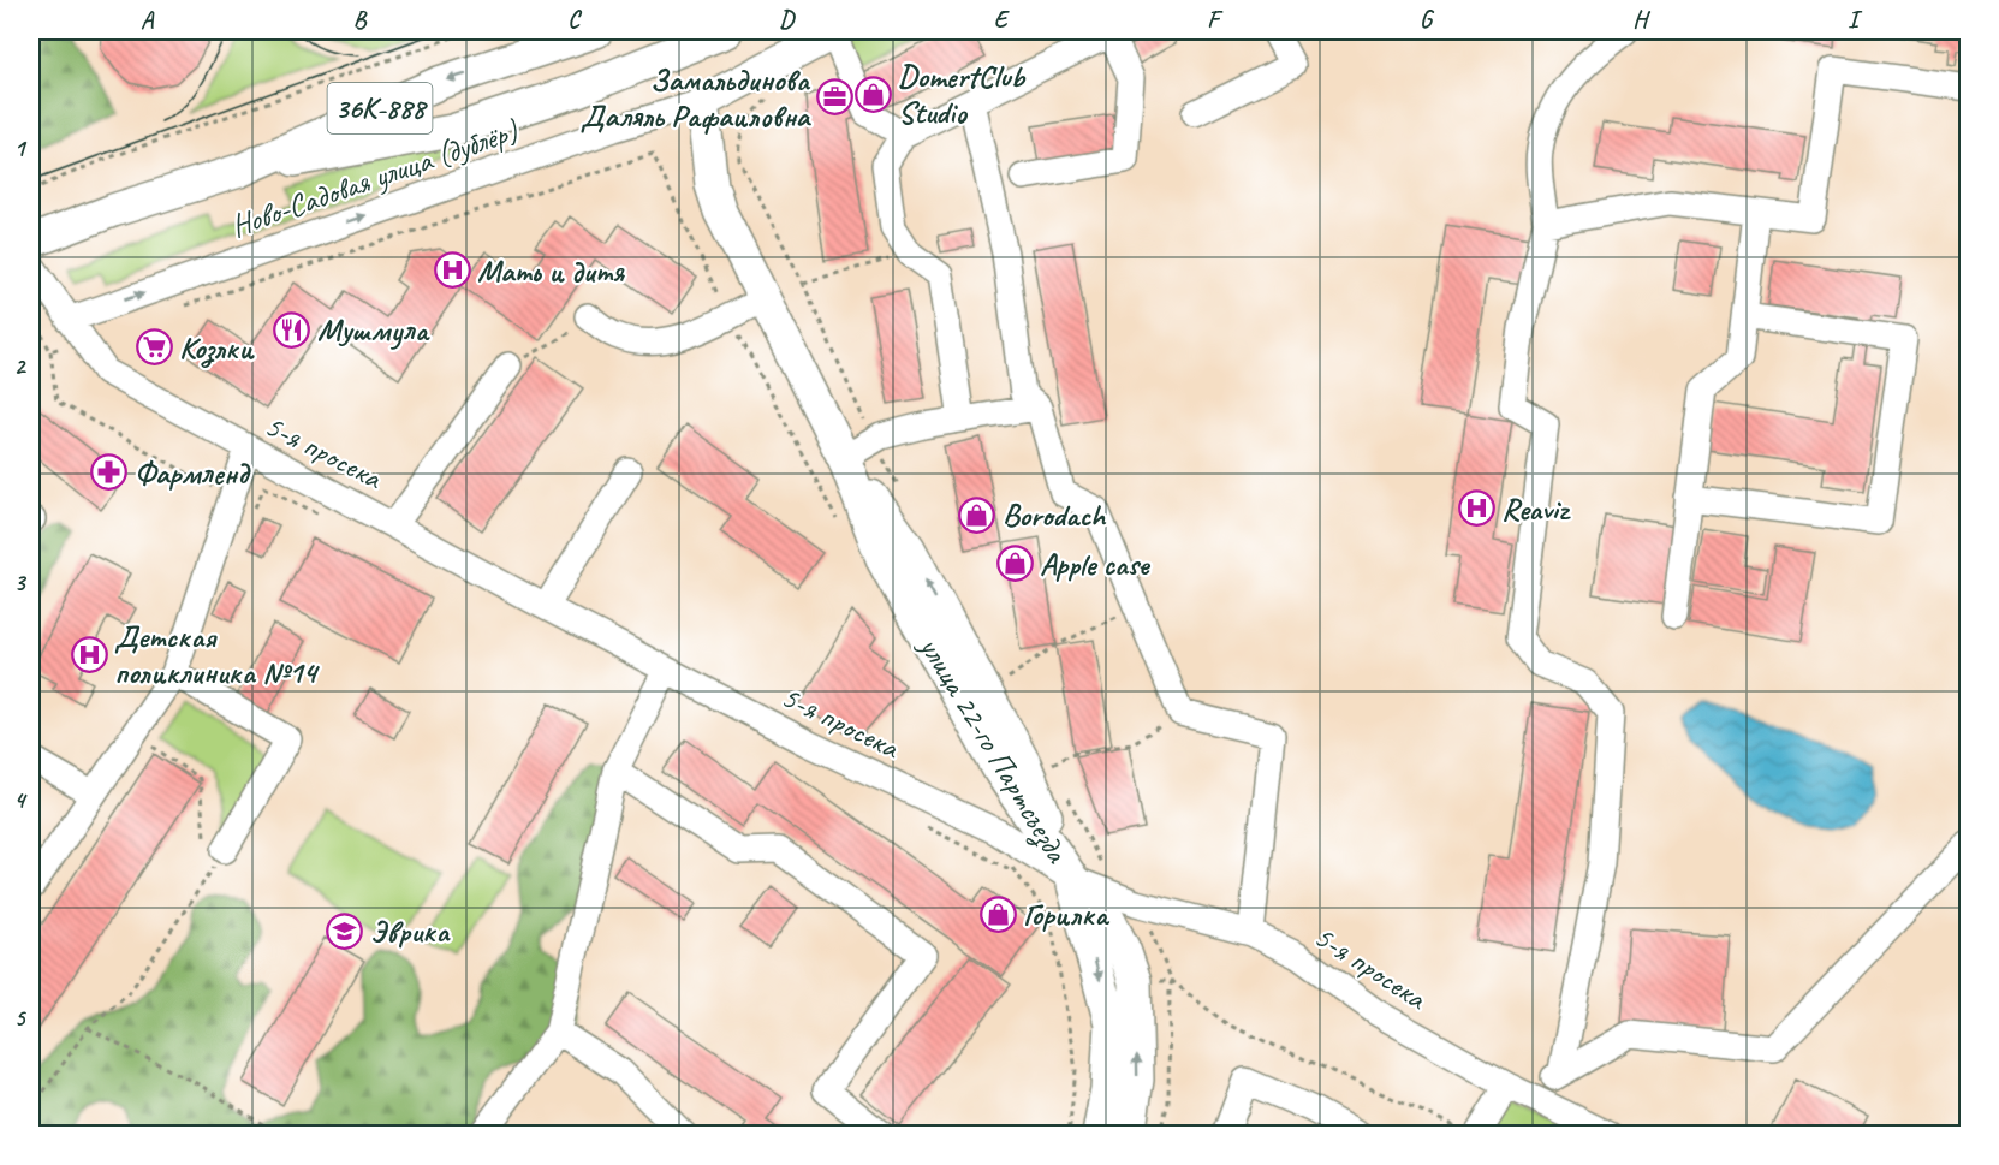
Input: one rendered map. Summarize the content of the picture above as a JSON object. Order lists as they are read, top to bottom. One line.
{"streets":{"main road":["36К-888","улица 22-го Партсъезда"],"street":["Ново-Садовая улица (дублёр)","5-я просека"]},"crossings":[["Ново-Садовая улица (дублёр)","5-я просека"],["Ново-Садовая улица (дублёр)","улица 22-го Партсъезда"],["5-я просека","улица 22-го Партсъезда"]],"one_way":["Ново-Садовая улица (дублёр)"],"places":{"shop":["DomertClub Studio","Borodach","Apple case","Горилка"],"office":["Замальдинова Даляль Рафаиловна"],"hospital":["Мать и дитя","Reaviz","Детская поликлиника №14"],"restaurant":["Мушмула"],"supermarket":["Козлки"],"pharmacy":["Фармленд"],"school or university":["Эврика"]},"grid":{"columns":["A","B","C","D","E","F","G","H","I"],"rows":["1","2","3","4","5"]}}
